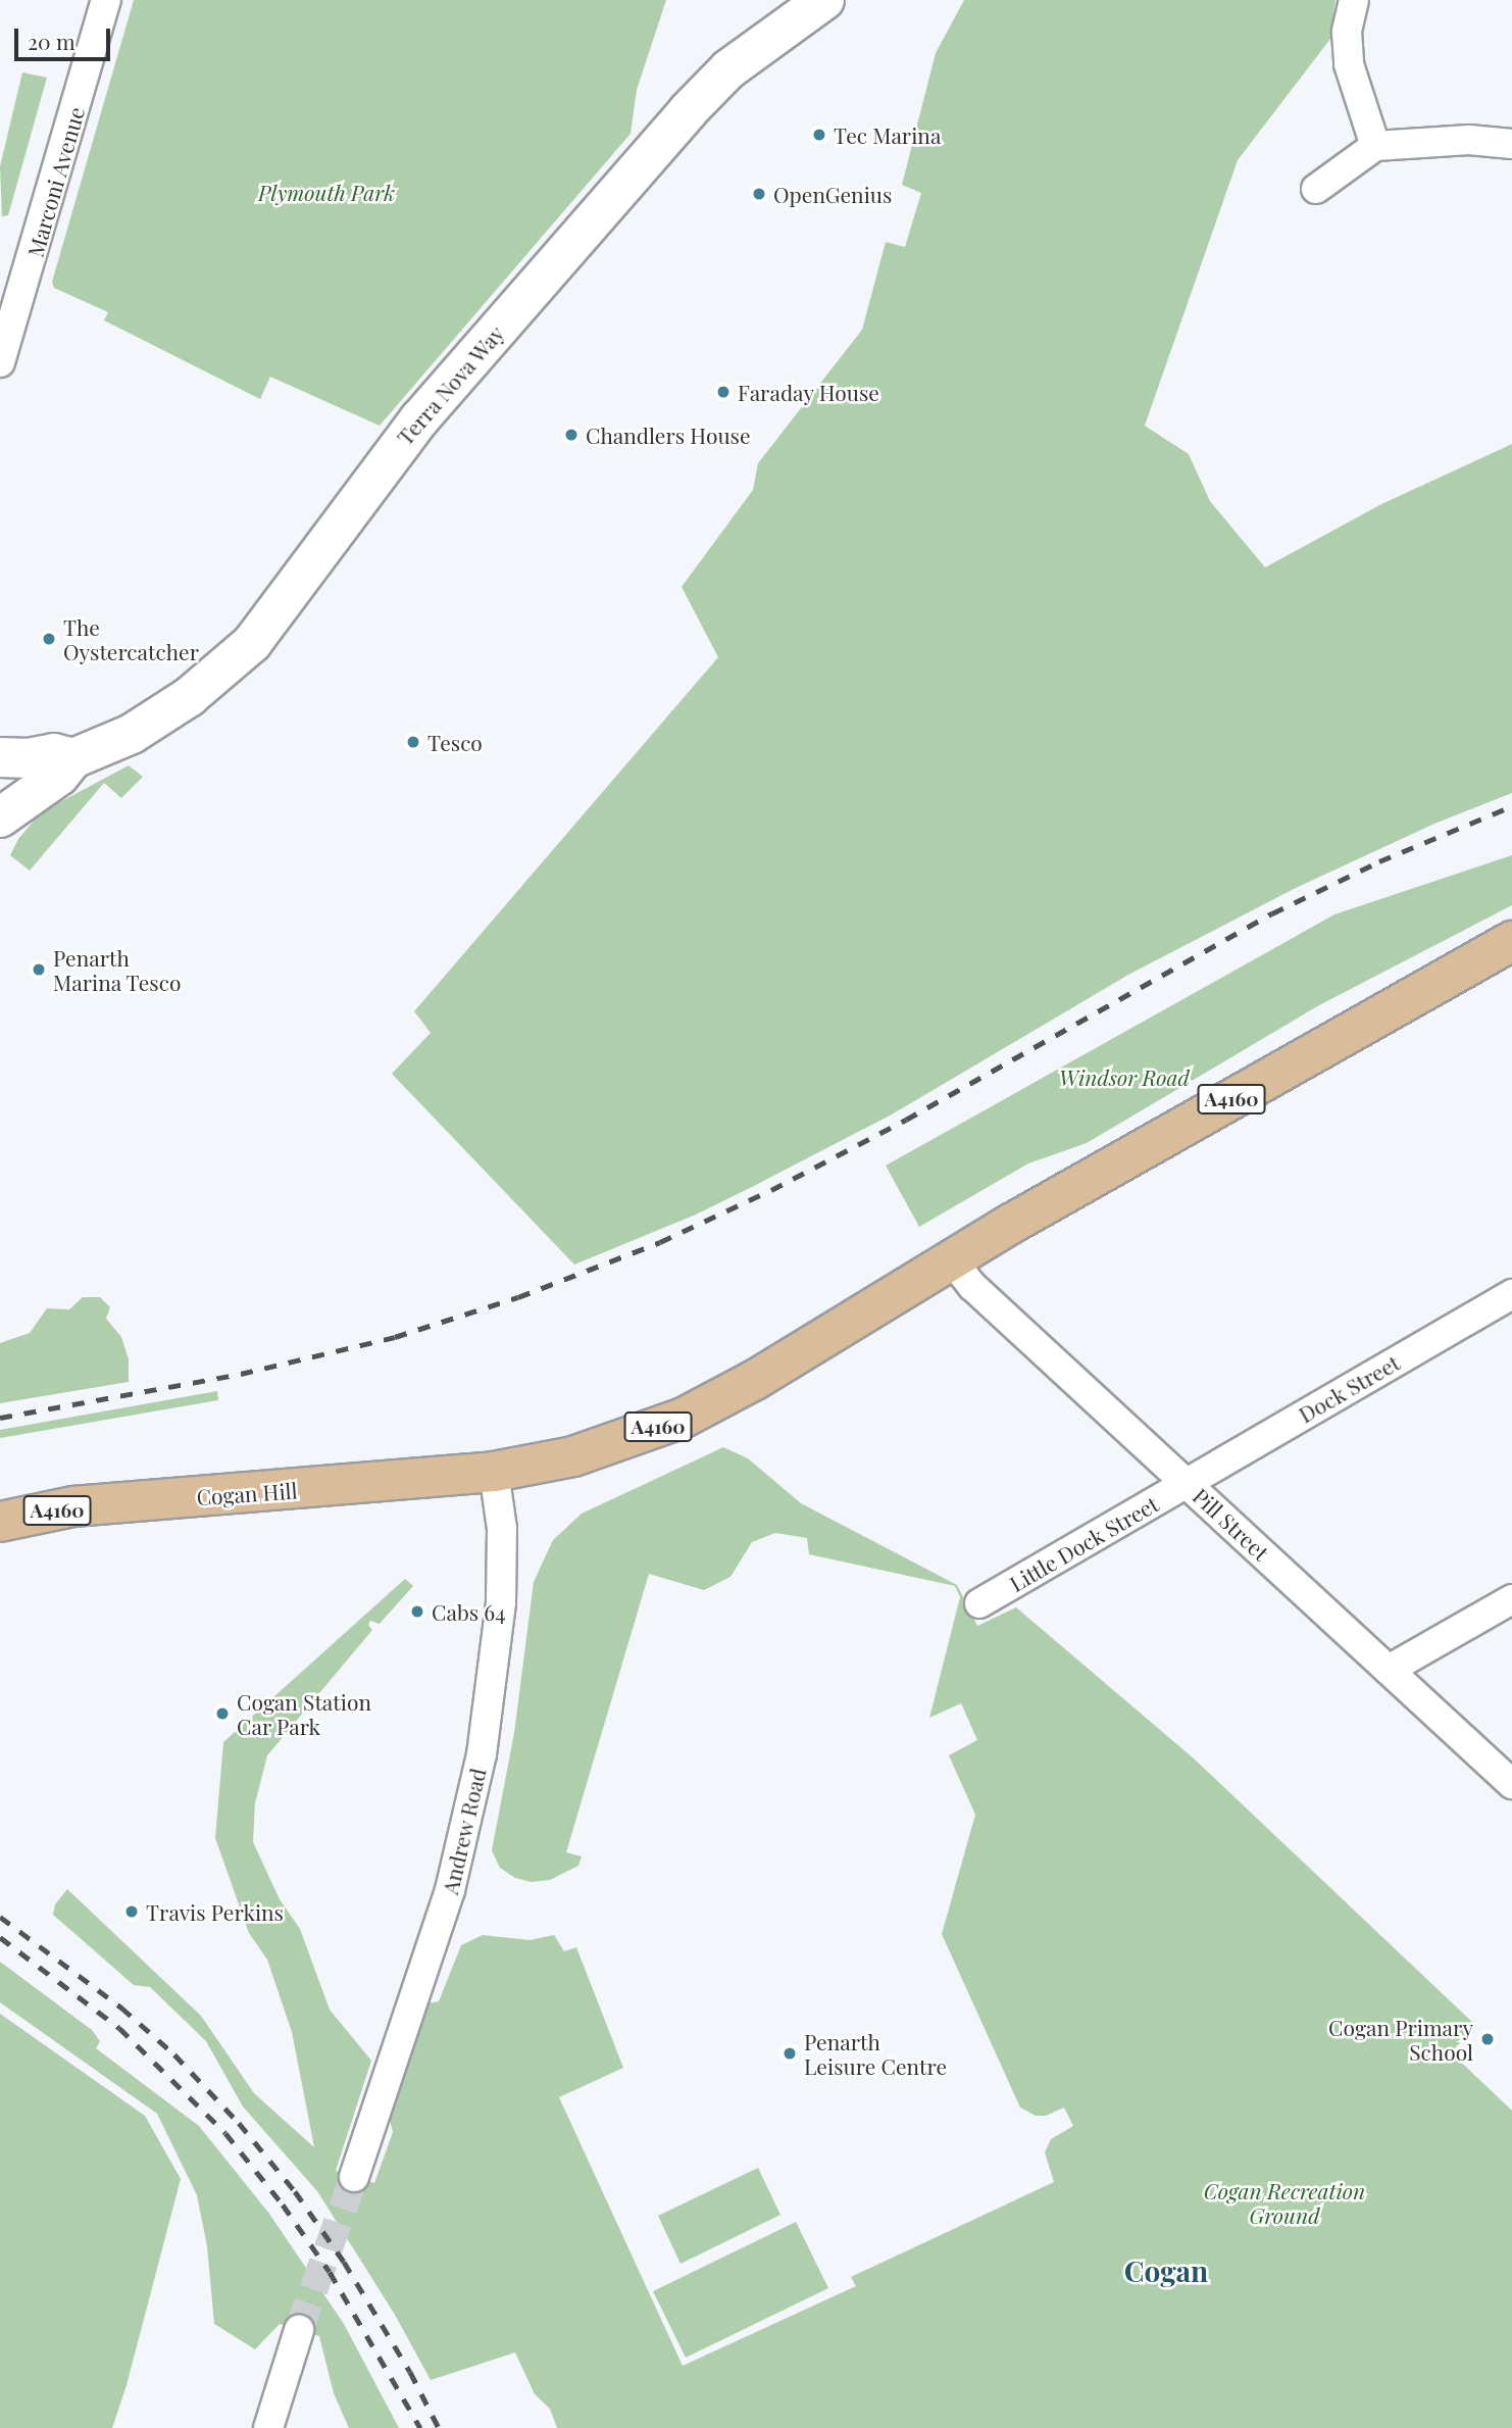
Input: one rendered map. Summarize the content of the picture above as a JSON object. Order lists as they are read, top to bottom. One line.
{"streets":{"main road":["A4160","Cogan Hill"],"street":["Marconi Avenue","Terra Nova Way","Dock Street","Pill Street","Little Dock Street","Andrew Road"]},"crossings":[["A4160","Cogan Hill"],["A4160","Pill Street"],["A4160","Andrew Road"],["Dock Street","Pill Street"],["Dock Street","Little Dock Street"],["Cogan Hill","Andrew Road"],["Pill Street","Little Dock Street"]],"districts":["Cogan"],"parks":["Plymouth Park","Windsor Road","Cogan Recreation Ground"],"places":["Tec Marina","OpenGenius","Faraday House","Chandlers House","The Oystercatcher","Tesco","Penarth Marina Tesco","Cabs 64","Cogan Station Car Park","Travis Perkins","Cogan Primary School","Penarth Leisure Centre"],"scale_bar":"20 m"}
